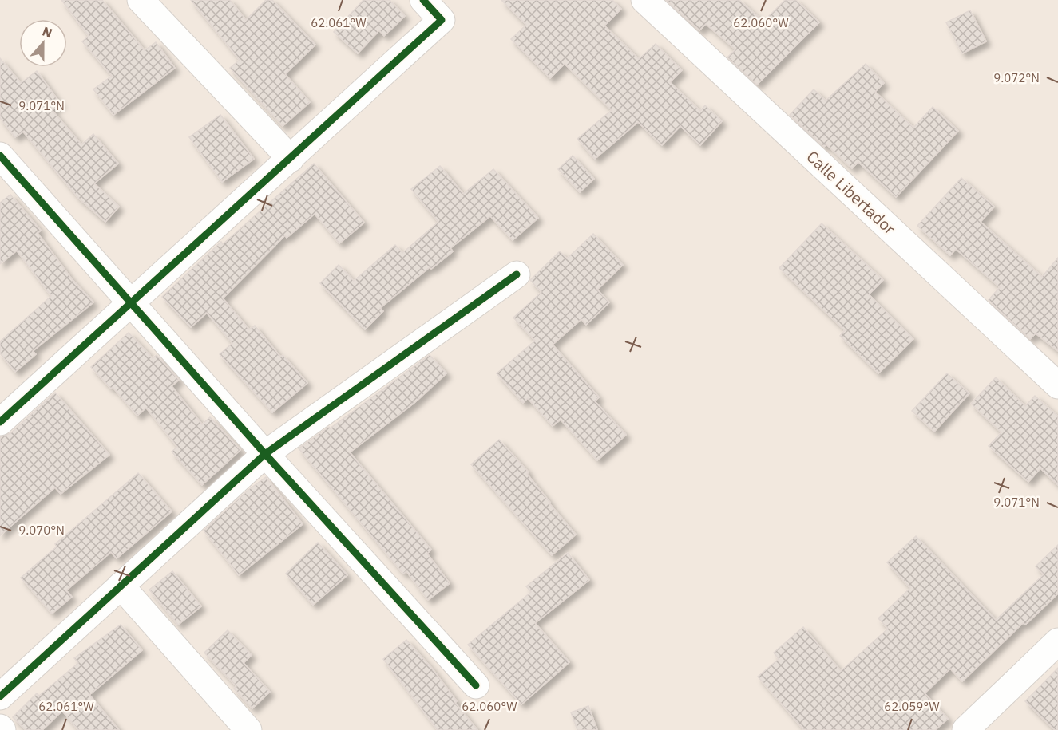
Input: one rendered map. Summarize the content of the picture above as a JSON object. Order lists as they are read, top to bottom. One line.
{"streets":{"street":["Calle Libertador"]},"north":"top","coordinates":["62.061°W","62.060°W","9.072°N","9.071°N","9.070°N","62.059°W"]}
